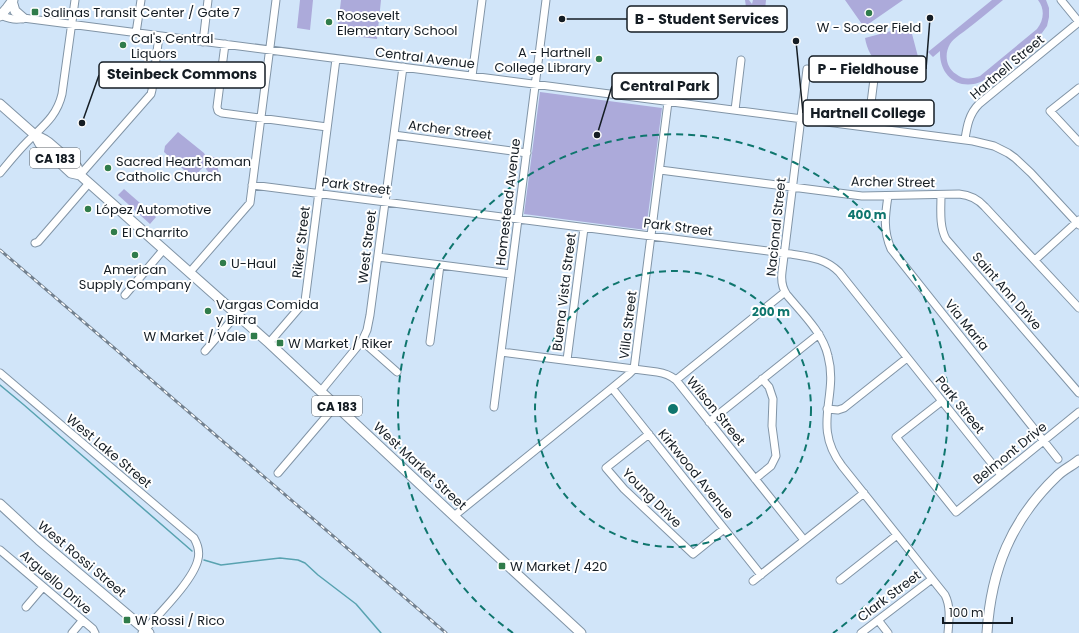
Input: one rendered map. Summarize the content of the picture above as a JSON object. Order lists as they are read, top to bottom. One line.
{"streets":{"main road":["CA 183","West Market Street","West Rossi Street"],"street":["Central Avenue","Hartnell Street","Archer Street","Park Street","Homestead Avenue","Nacional Street","Riker Street","West Street","Saint Ann Drive","Buena Vista Street","Villa Street","Via Maria","Wilson Street","West Lake Street","Belmont Drive","Kirkwood Avenue","Young Drive","Arguello Drive","Clark Street"]},"crossings":[["Central Avenue","Hartnell Street"],["Central Avenue","Homestead Avenue"],["Central Avenue","Nacional Street"],["Central Avenue","Riker Street"],["Central Avenue","West Street"],["Central Avenue","Villa Street"],["Archer Street","Homestead Avenue"],["Archer Street","Nacional Street"],["Archer Street","West Street"],["Archer Street","Saint Ann Drive"],["Archer Street","Villa Street"],["Archer Street","Via Maria"],["Park Street","Homestead Avenue"],["Park Street","Nacional Street"],["Park Street","Riker Street"],["Park Street","West Street"],["Park Street","Buena Vista Street"],["Park Street","Villa Street"],["Park Street","Belmont Drive"],["Homestead Avenue","Wilson Street"],["Nacional Street","Clark Street"],["Riker Street","West Market Street"],["West Street","West Market Street"],["Buena Vista Street","Wilson Street"],["Villa Street","Wilson Street"],["Villa Street","West Market Street"],["Villa Street","Kirkwood Avenue"],["Via Maria","Belmont Drive"],["West Lake Street","West Rossi Street"],["Kirkwood Avenue","Young Drive"]],"places":{"transit":["Salinas Transit Center / Gate 7","W Market / Vale","W Market / Riker","W Market / 420","W Rossi / Rico"],"other":["W - Soccer Field","P - Fieldhouse","B - Student Services","Roosevelt Elementary School","Hartnell College","Cal's Central Liquors","A - Hartnell College Library","Steinbeck Commons","Central Park","Sacred Heart Roman Catholic Church","López Automotive","El Charrito","American Supply Company","U-Haul","Vargas Comida y Birra"]},"scale_bar":"100 m","rings":["400 m","200 m"]}
